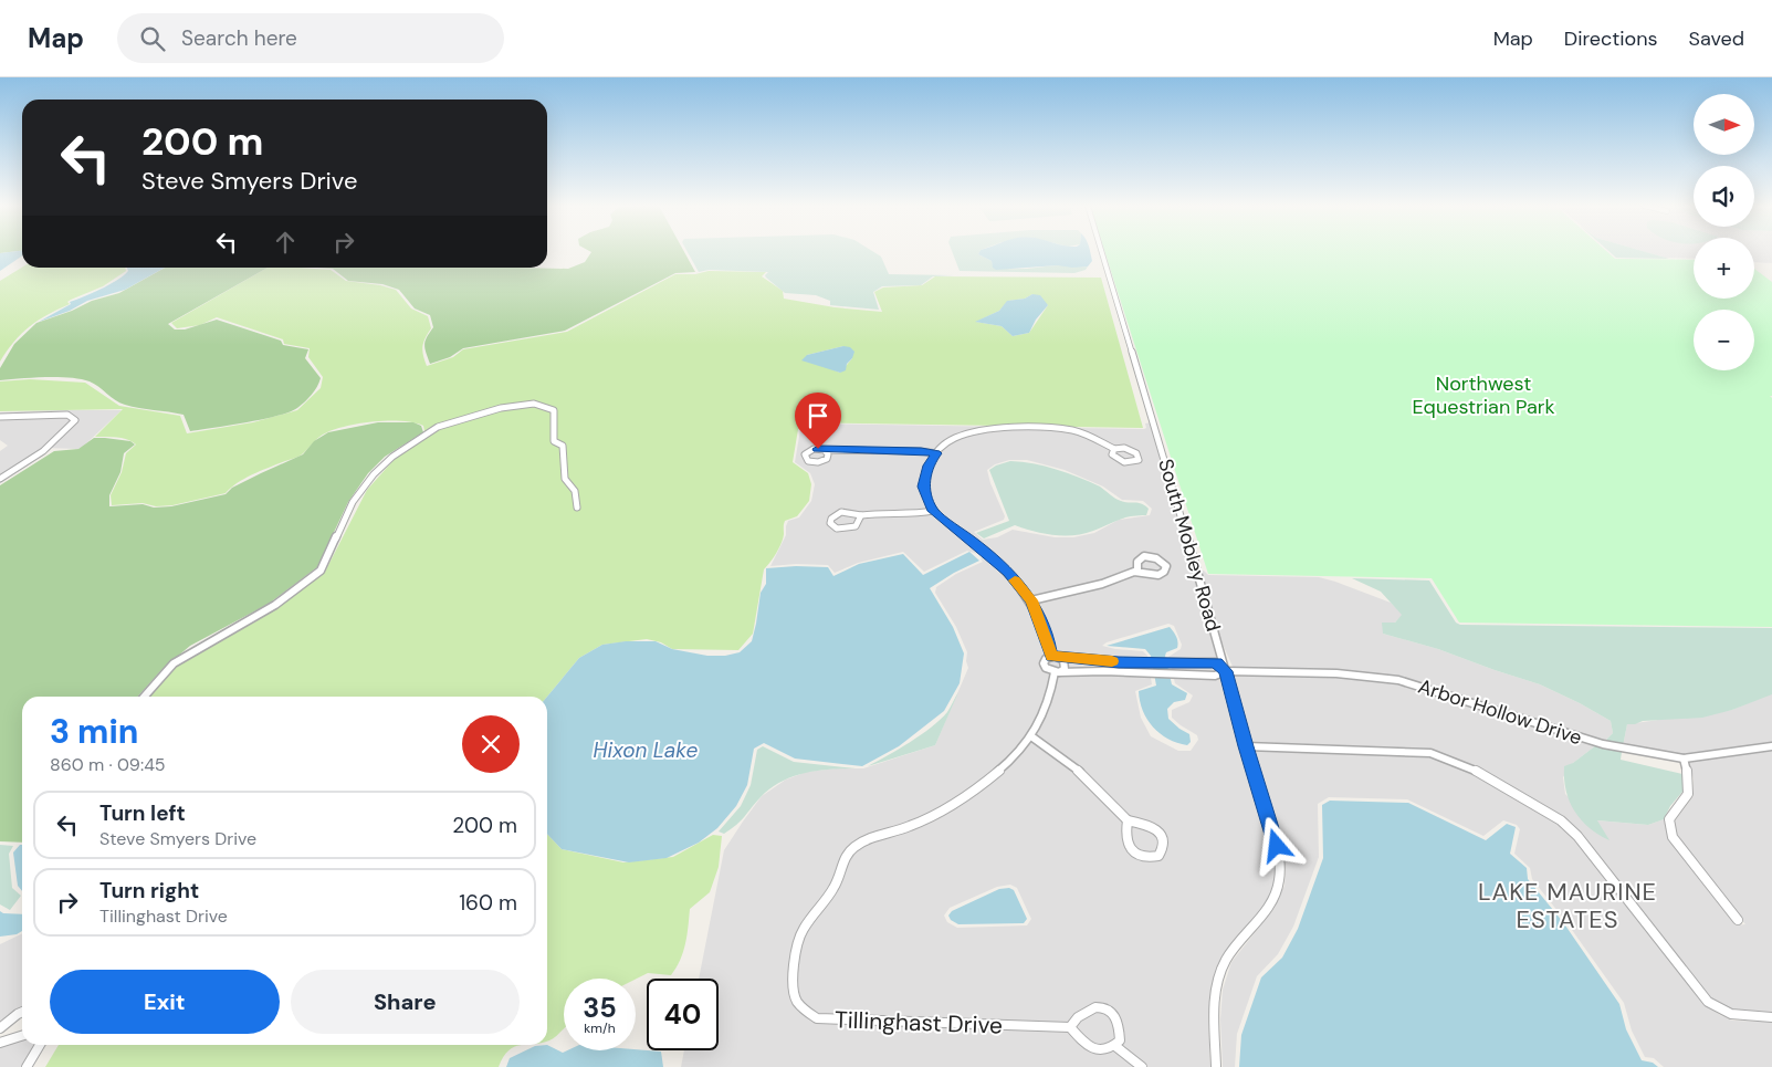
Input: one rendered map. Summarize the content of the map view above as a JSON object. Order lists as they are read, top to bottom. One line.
{"streets":{"street":["South Mobley Road","Arbor Hollow Drive","Tillinghast Drive"]},"crossings":[["South Mobley Road","Arbor Hollow Drive"]],"districts":["LAKE MAURINE ESTATES"],"water":["Hixon Lake"],"parks":["Northwest Equestrian Park"],"north":"right","page":{"header":"Map","search":"Search here","nav":["Map","Directions","Saved"],"map_buttons":["+","−"],"turn":["200 m","Steve Smyers Drive"],"heading":["3 min","860 m · 09:45"],"list":[{"name":"Turn left","note":"Steve Smyers Drive","value":"200 m"},{"name":"Turn right","note":"Tillinghast Drive","value":"160 m"}],"buttons":["Exit","Share"],"speed":"35 km/h","limit":"40"}}
